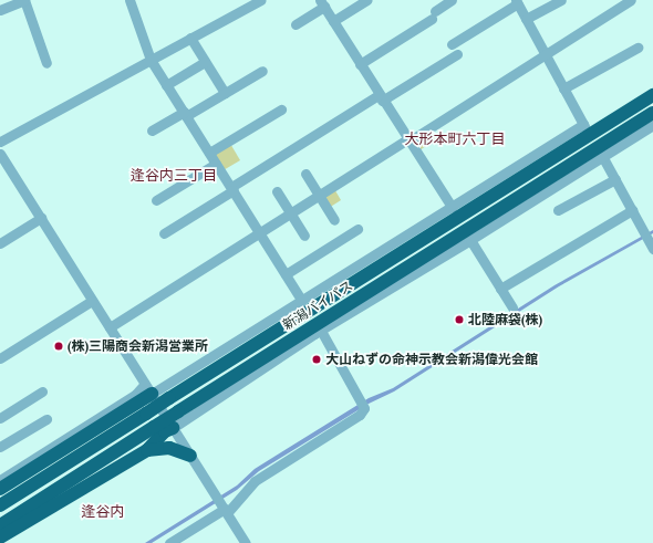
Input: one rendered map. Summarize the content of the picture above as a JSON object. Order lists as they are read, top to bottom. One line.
{"streets":{"highway":["新潟バイパス"]},"districts":["大形本町六丁目","逢谷内三丁目","逢谷内"],"places":["北陸麻袋(株)","(株)三陽商会新潟営業所","大山ねずの命神示教会新潟偉光会館"]}
